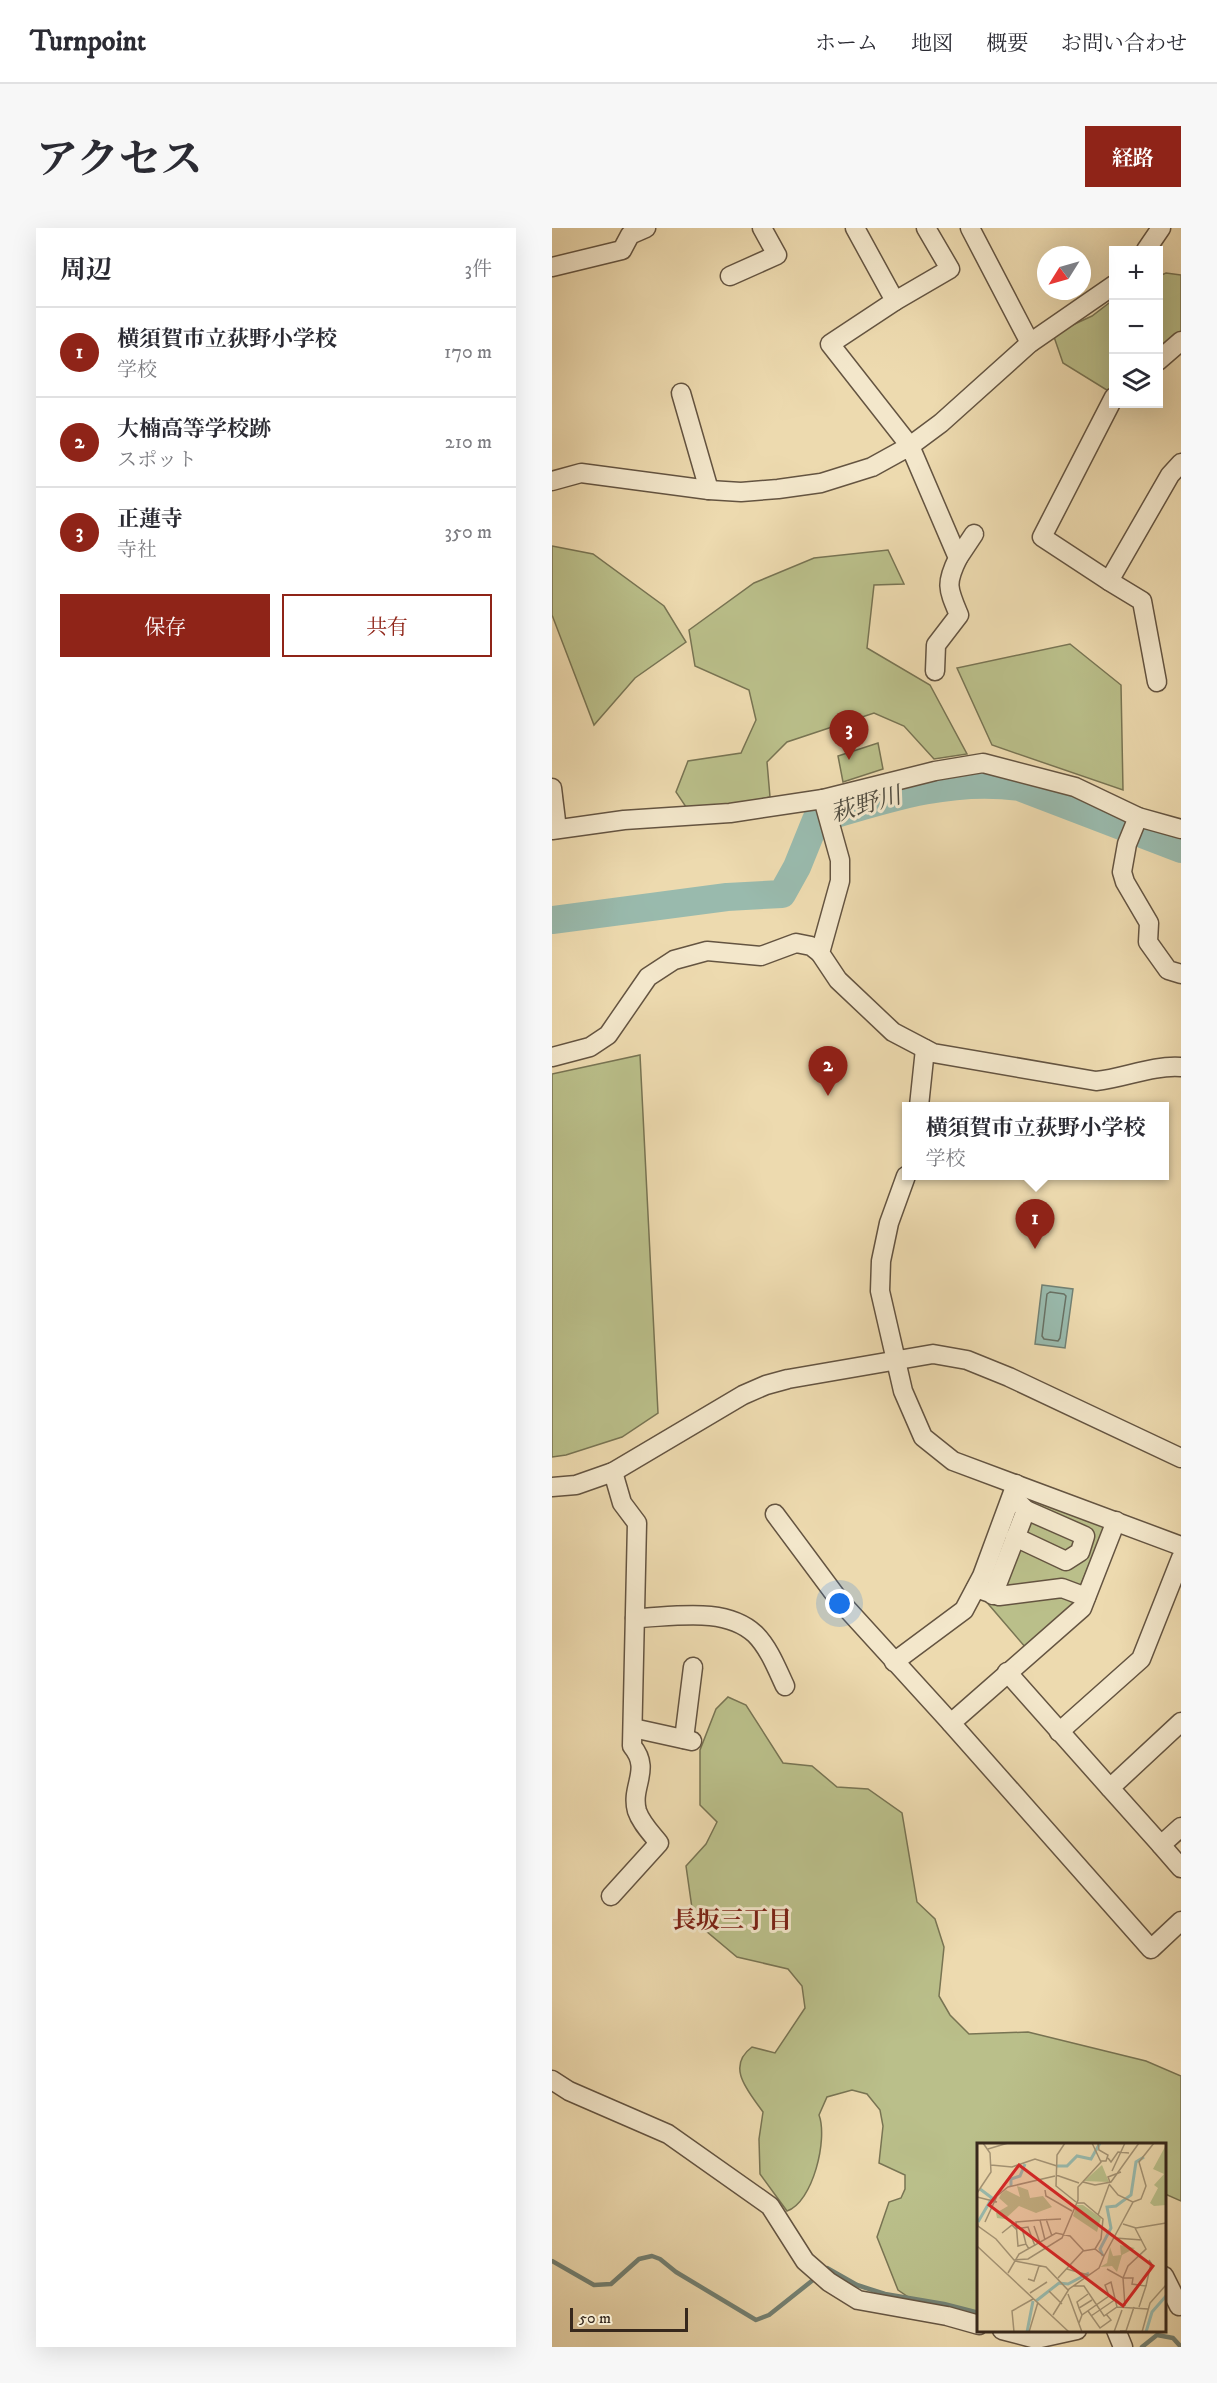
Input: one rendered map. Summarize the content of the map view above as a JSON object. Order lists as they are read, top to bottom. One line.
{"districts":["長坂三丁目"],"water":["萩野川"],"scale_bar":"50 m","north":"bottom left","page":{"header":"Turnpoint","nav":["ホーム","地図","概要","お問い合わせ"],"title":"アクセス","buttons":["経路",["保存","共有"]],"heading":["周辺","3件"],"map_buttons":["+","−"],"list":[{"mark":"1","name":"横須賀市立荻野小学校","note":"学校","value":"170 m"},{"mark":"2","name":"大楠高等学校跡","note":"スポット","value":"210 m"},{"mark":"3","name":"正蓮寺","note":"寺社","value":"350 m"}],"pins":["3","2","1"],"popup":["横須賀市立荻野小学校","学校"],"scale":"50 m"}}
